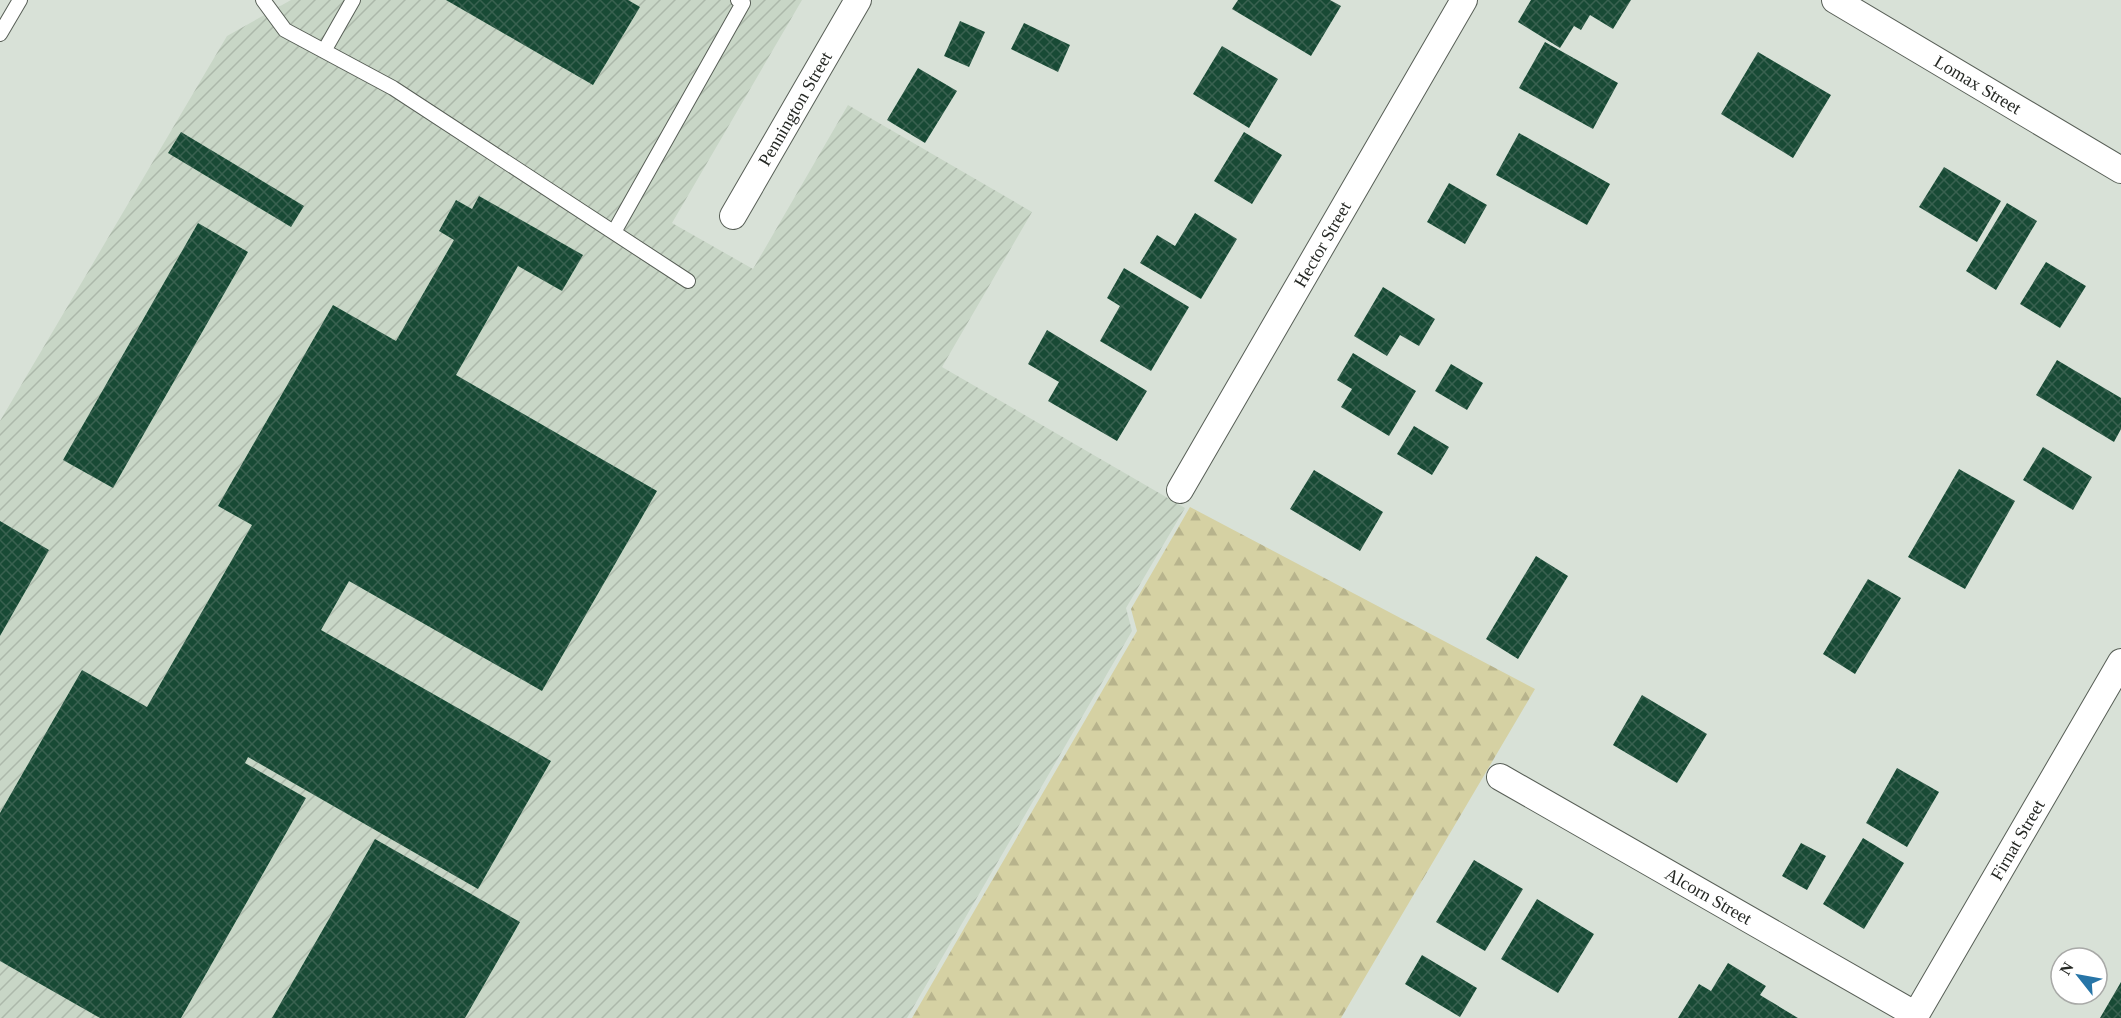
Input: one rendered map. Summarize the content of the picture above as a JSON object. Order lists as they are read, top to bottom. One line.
{"streets":{"street":["Lomax Street","Pennington Street","Hector Street","Firnat Street","Alcorn Street"]},"crossings":[["Firnat Street","Alcorn Street"]],"north":"top left"}
